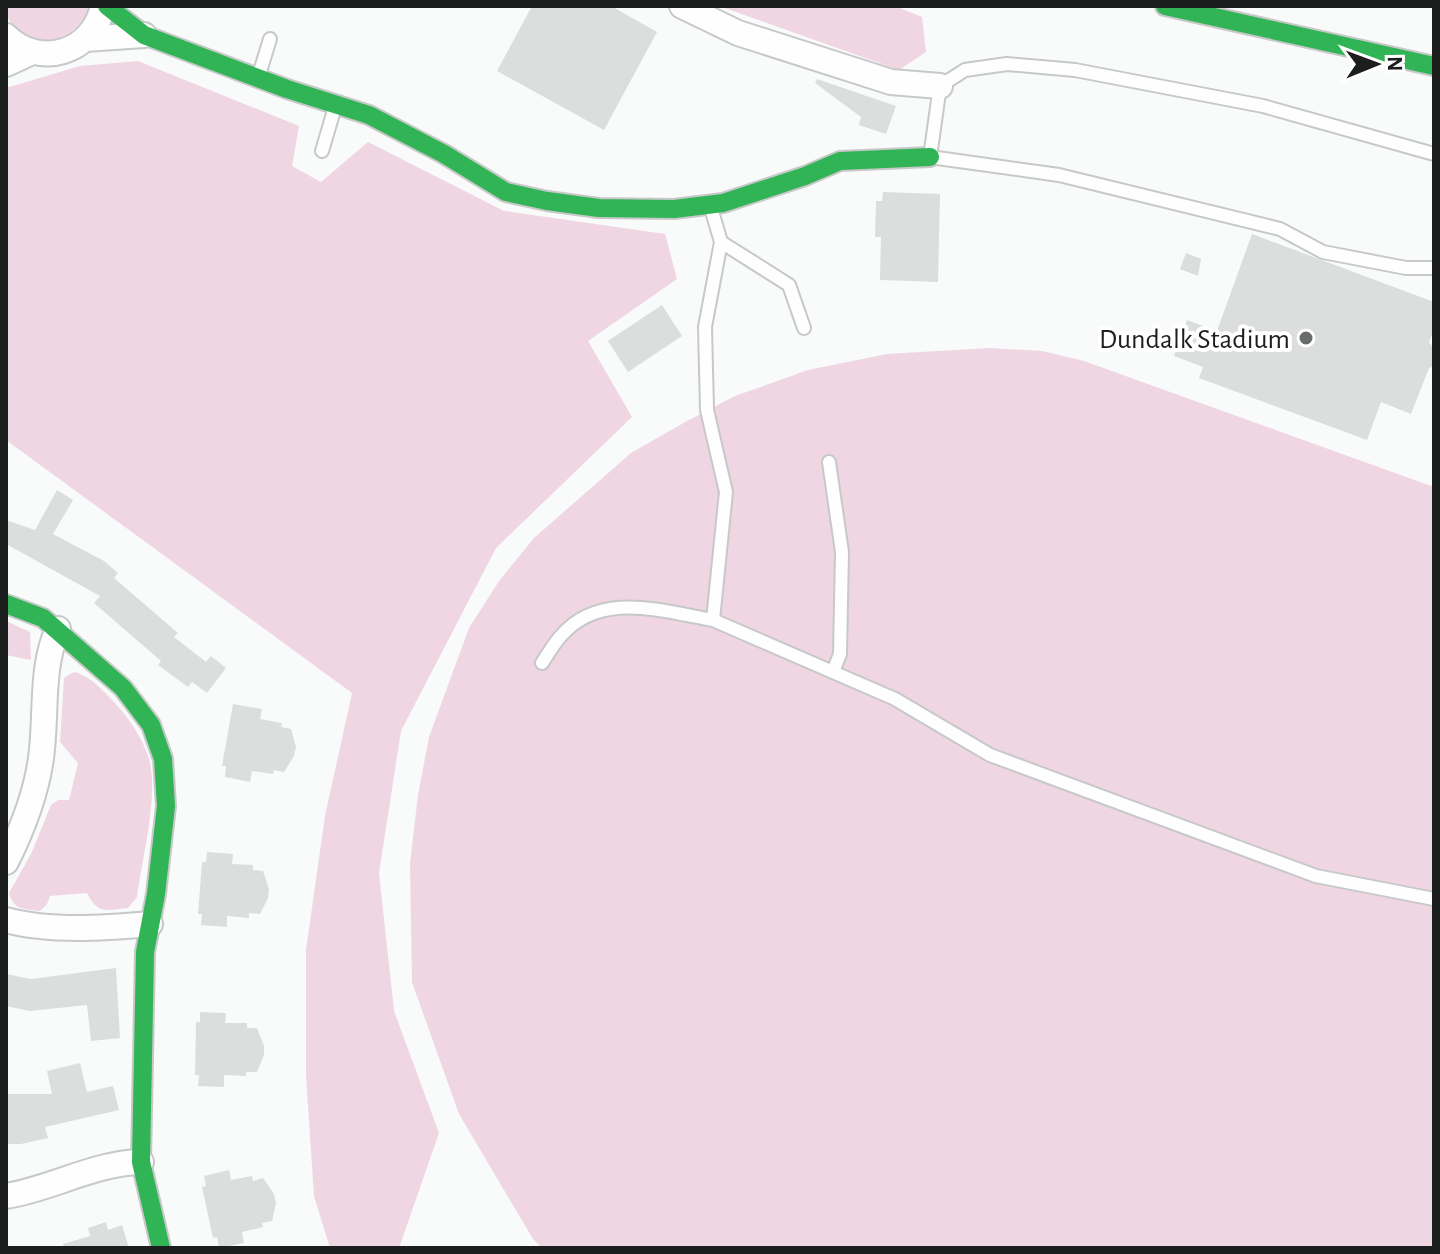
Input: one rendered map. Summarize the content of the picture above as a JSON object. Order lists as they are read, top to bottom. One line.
{"places":["Dundalk Stadium"],"north":"right"}
